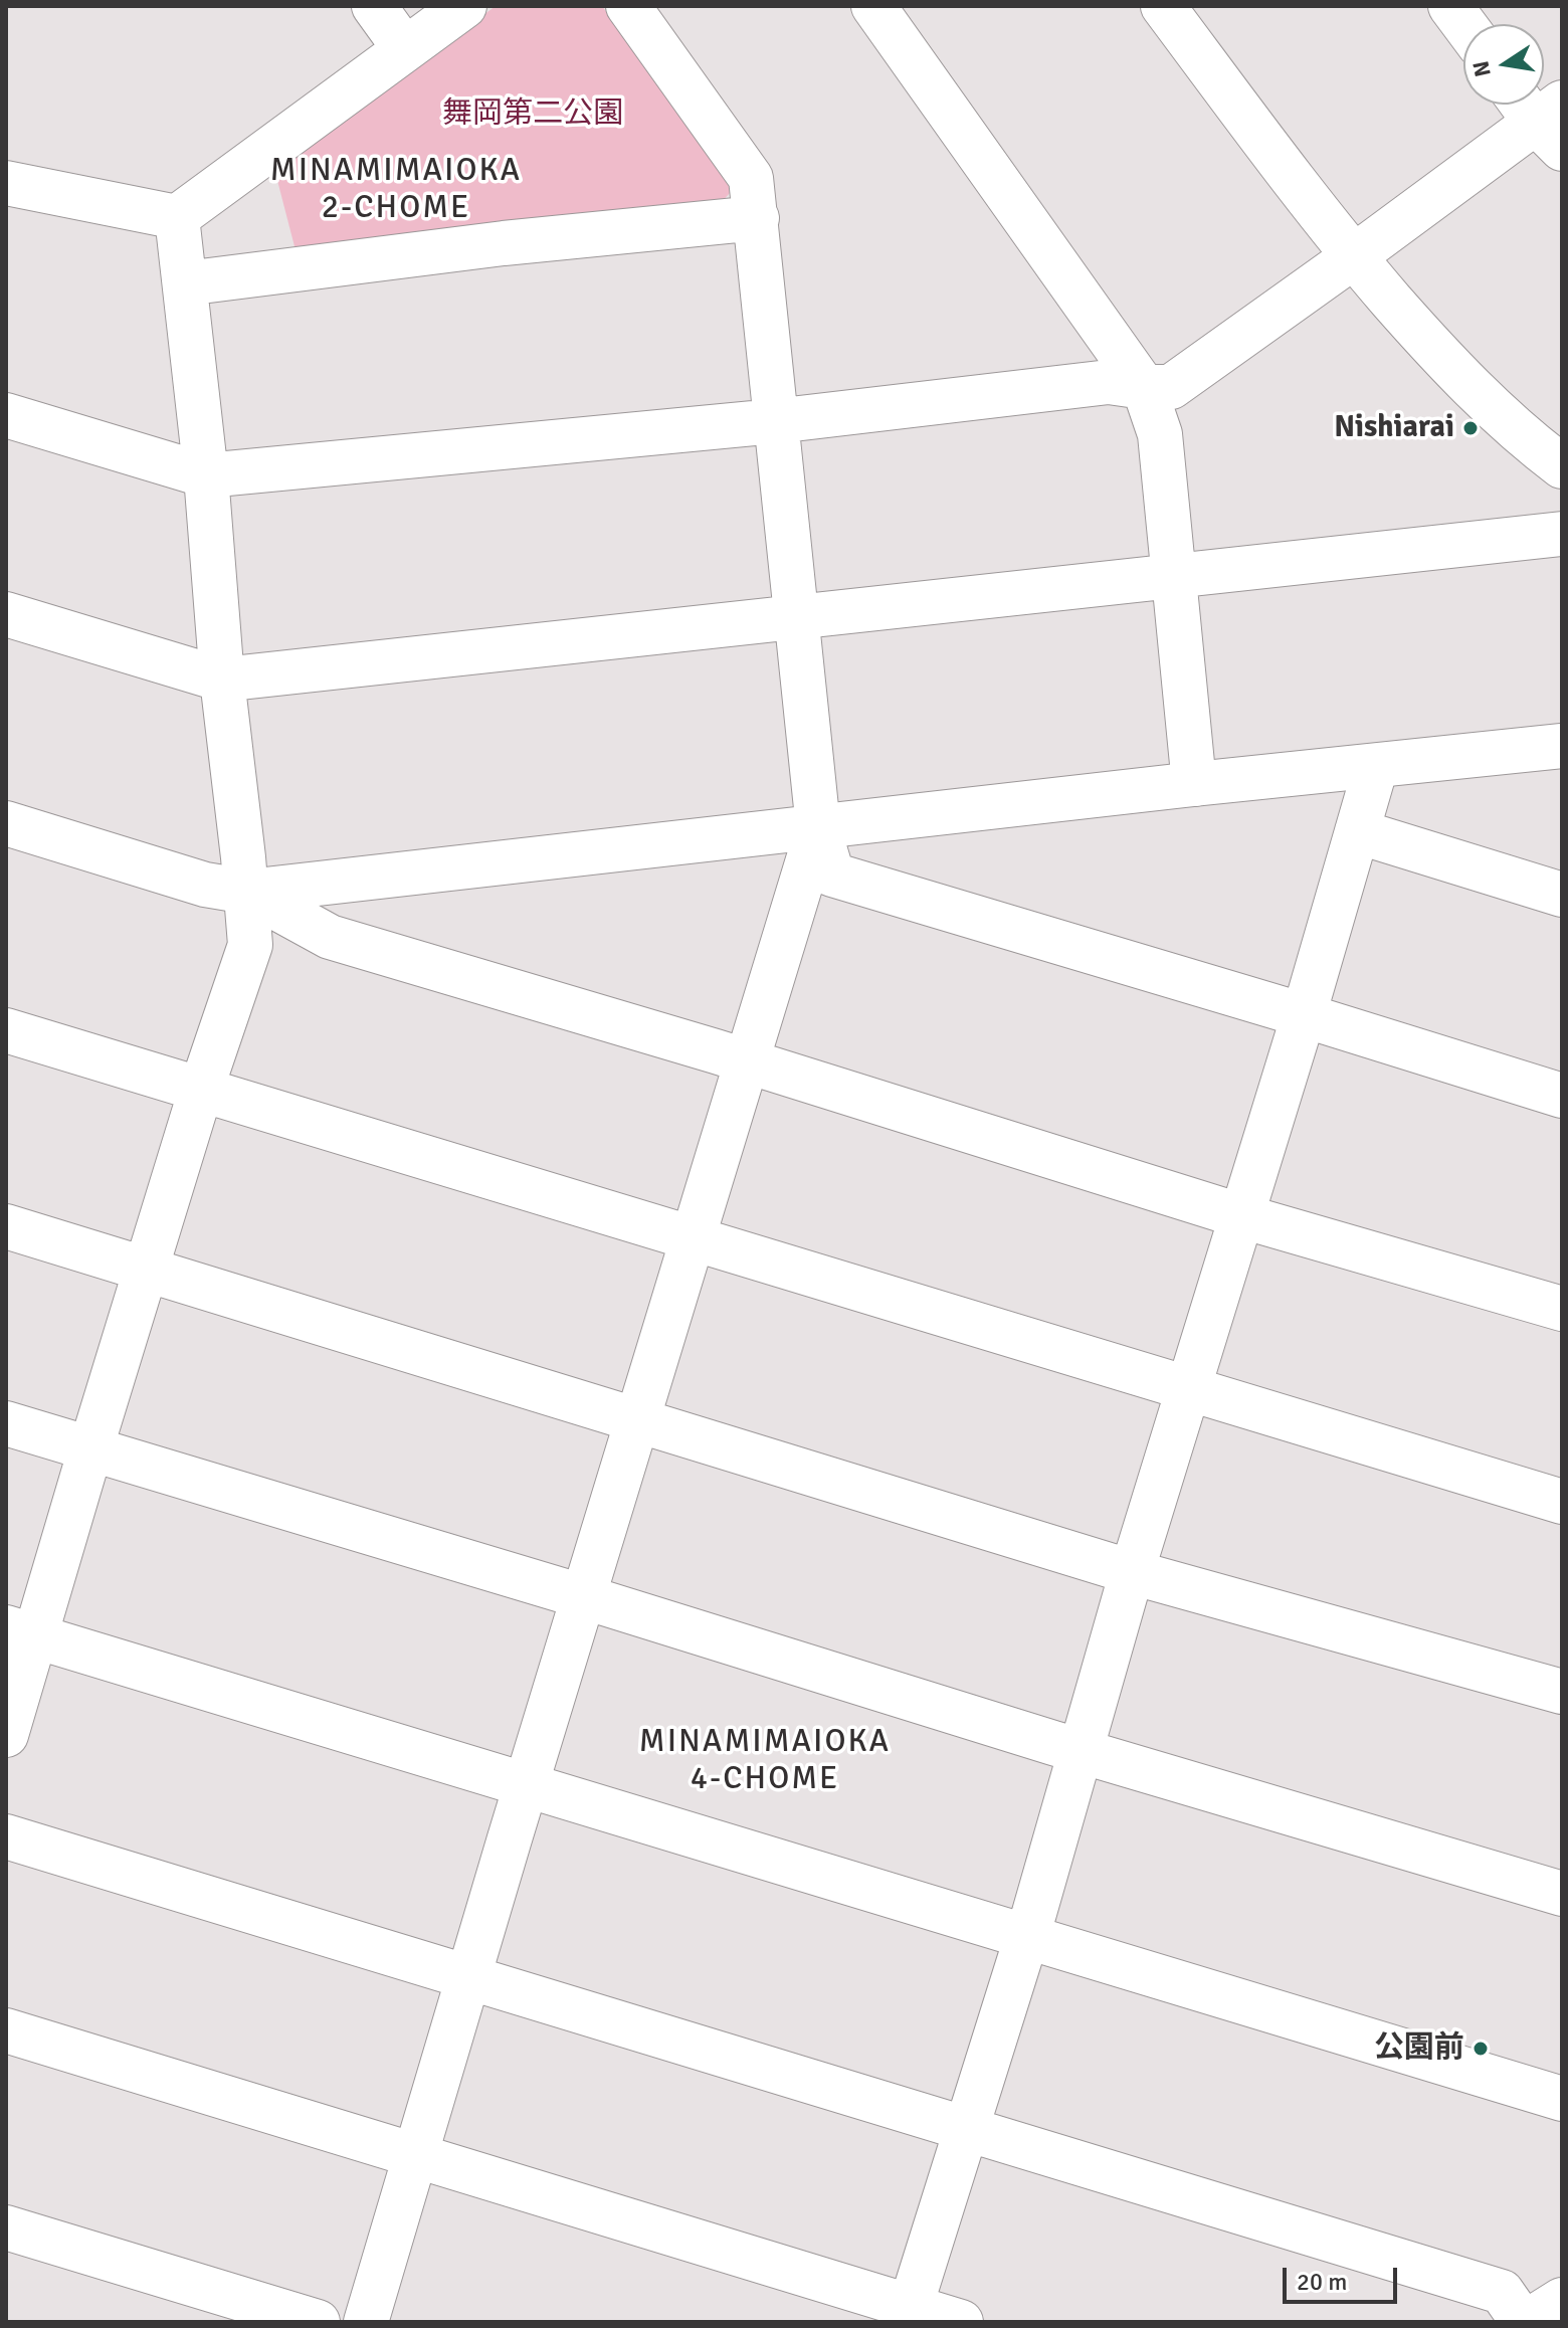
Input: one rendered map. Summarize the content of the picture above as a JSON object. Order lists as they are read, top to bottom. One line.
{"districts":["MINAMIMAIOKA 2-CHOME","MINAMIMAIOKA 4-CHOME"],"parks":["舞岡第二公園"],"places":["Nishiarai","公園前"],"scale_bar":"20 m","north":"left"}
